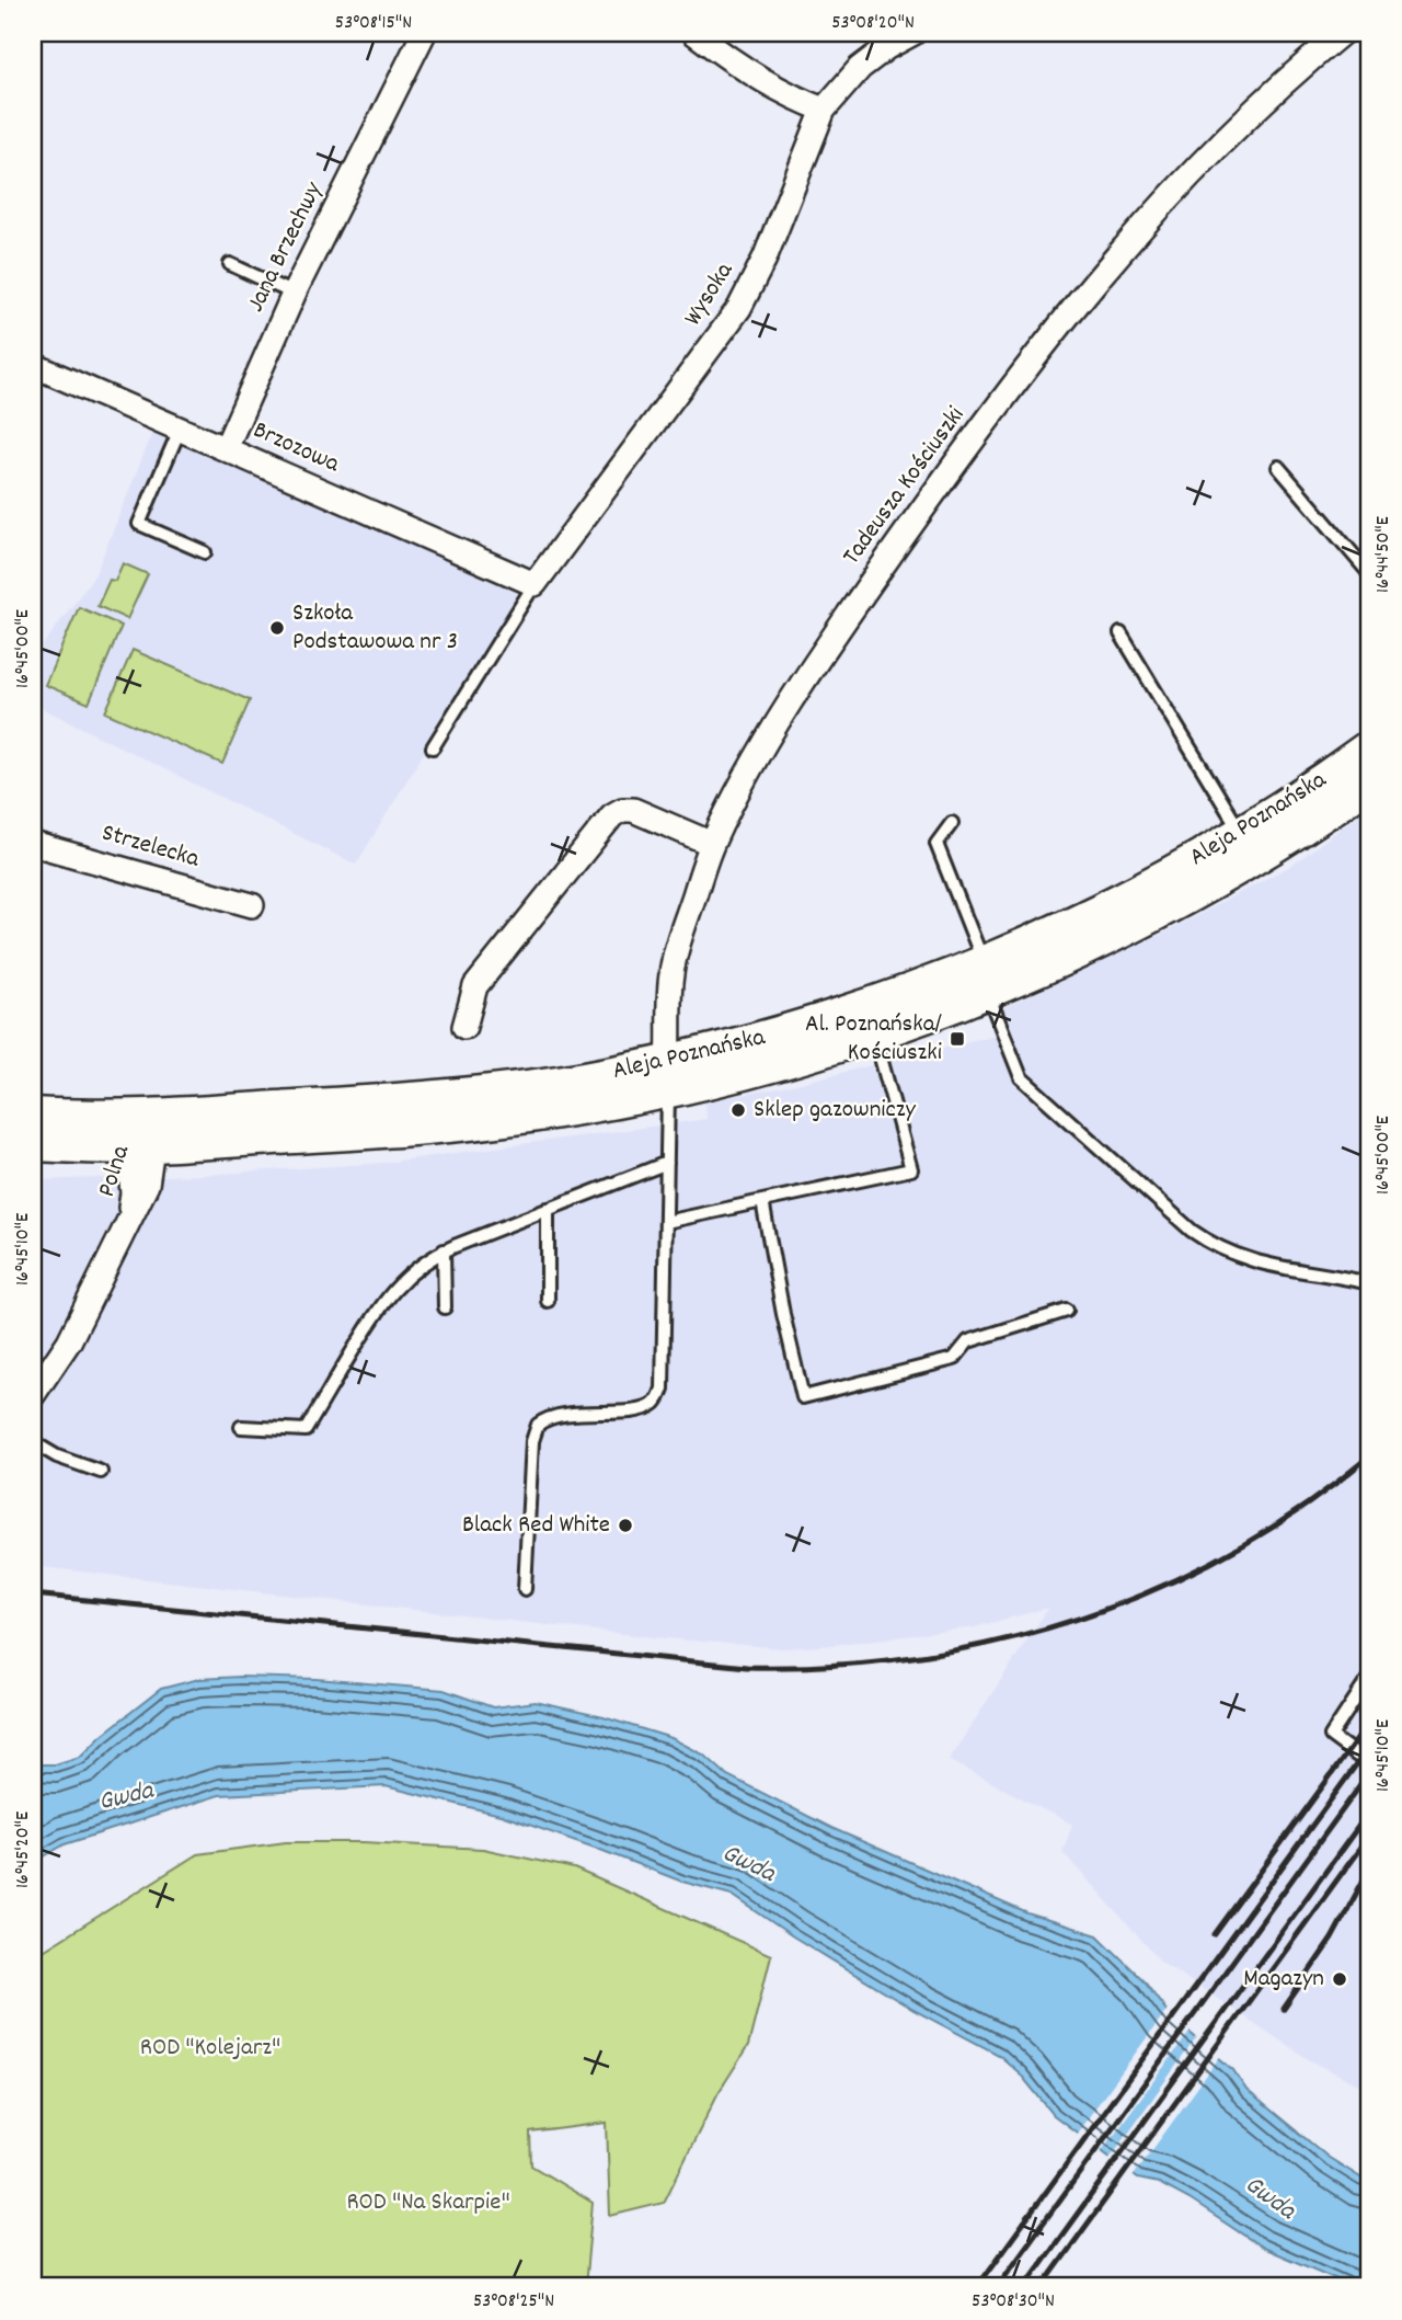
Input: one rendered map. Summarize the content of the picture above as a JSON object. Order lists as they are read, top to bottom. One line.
{"streets":{"main road":["Aleja Poznańska"],"street":["Jana Brzechwy","Wysoka","Brzozowa","Tadeusza Kościuszki","Strzelecka","Polna"]},"crossings":[["Jana Brzechwy","Brzozowa"],["Wysoka","Brzozowa"],["Tadeusza Kościuszki","Aleja Poznańska"],["Aleja Poznańska","Polna"]],"water":["Gwda"],"parks":["ROD \"Kolejarz\"","ROD \"Na Skarpie\""],"places":{"other":["Szkoła Podstawowa nr 3","Sklep gazowniczy","Black Red White","Magazyn"],"transit":["Al. Poznańska/ Kościuszki"]},"coordinates":["53°08'15\"N","53°08'20\"N","16°44'50\"E","16°45'00\"E","16°45'10\"E","16°45'20\"E","53°08'25\"N","53°08'30\"N"]}
